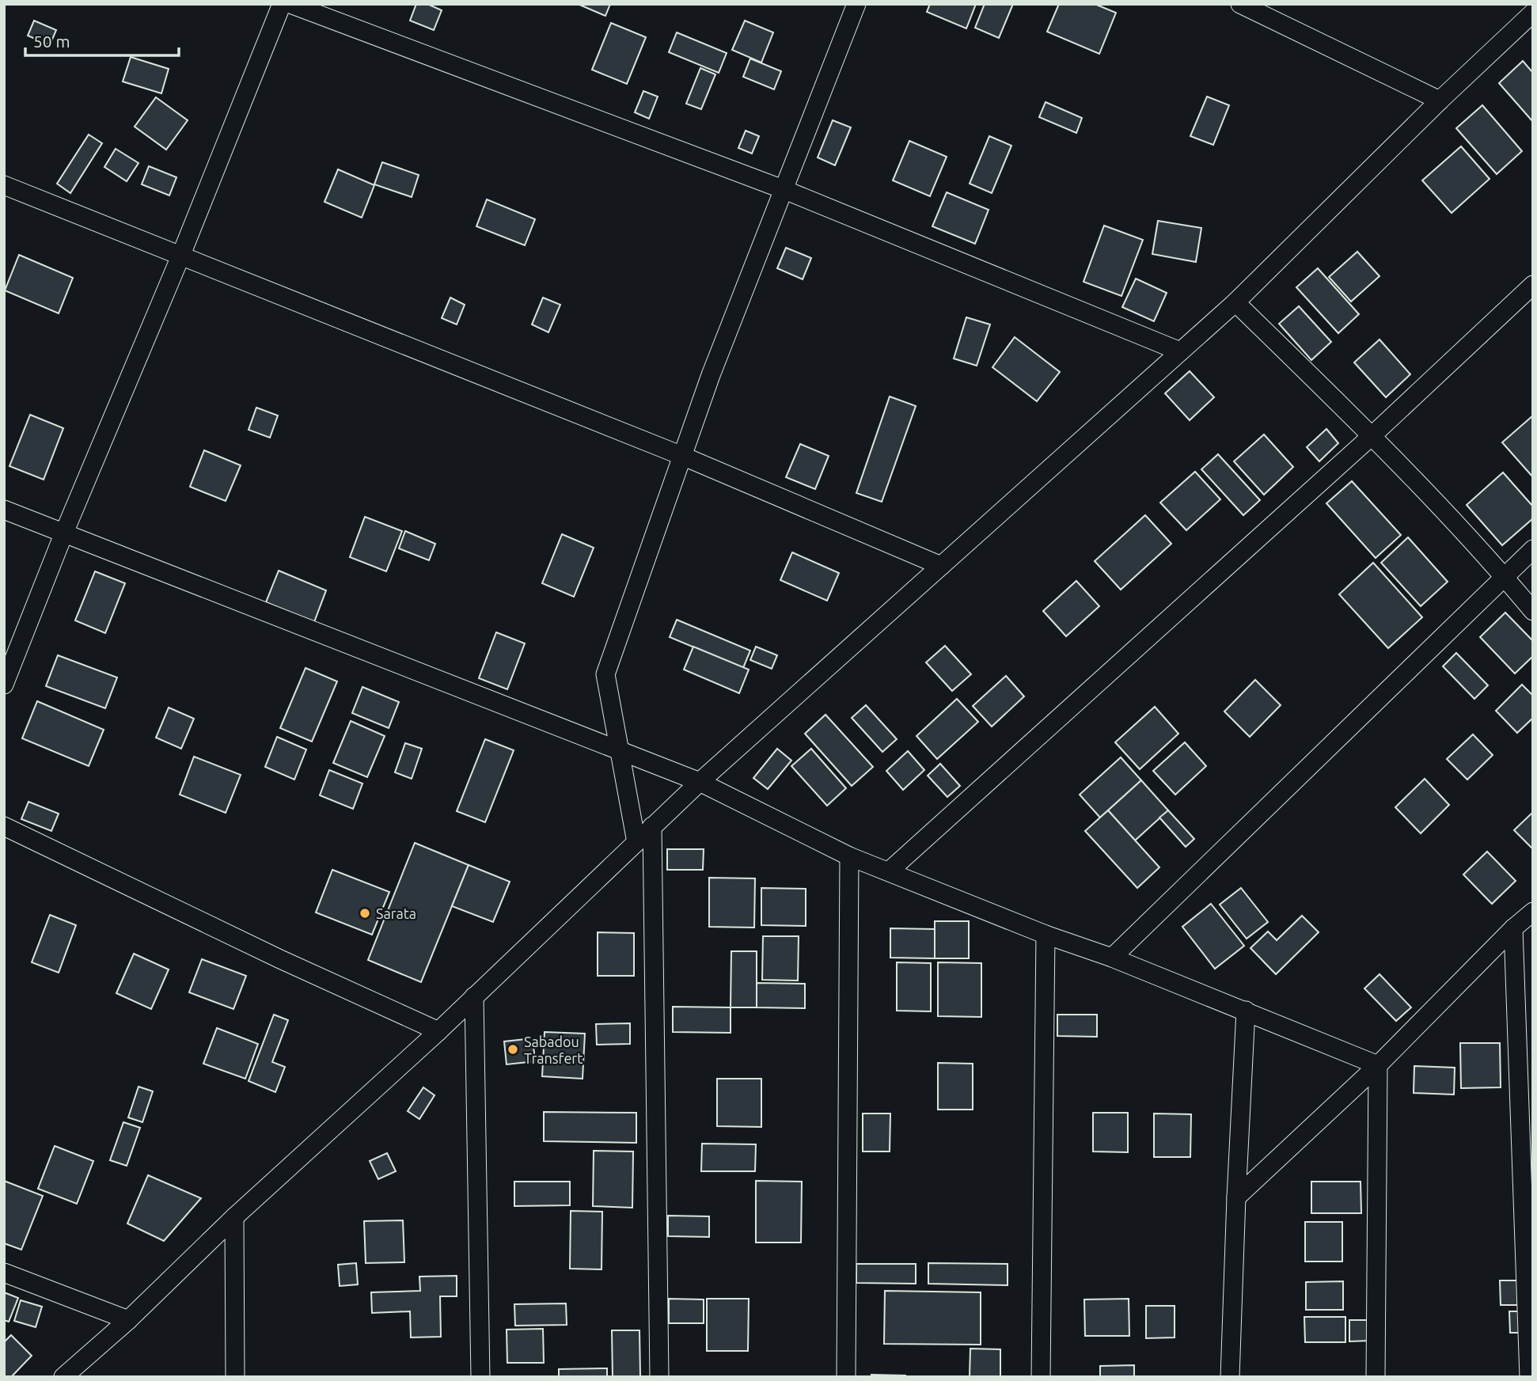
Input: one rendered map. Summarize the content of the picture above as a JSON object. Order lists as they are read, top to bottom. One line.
{"places":["Sarata","Sabadou Transfert"],"scale_bar":"50 m"}
